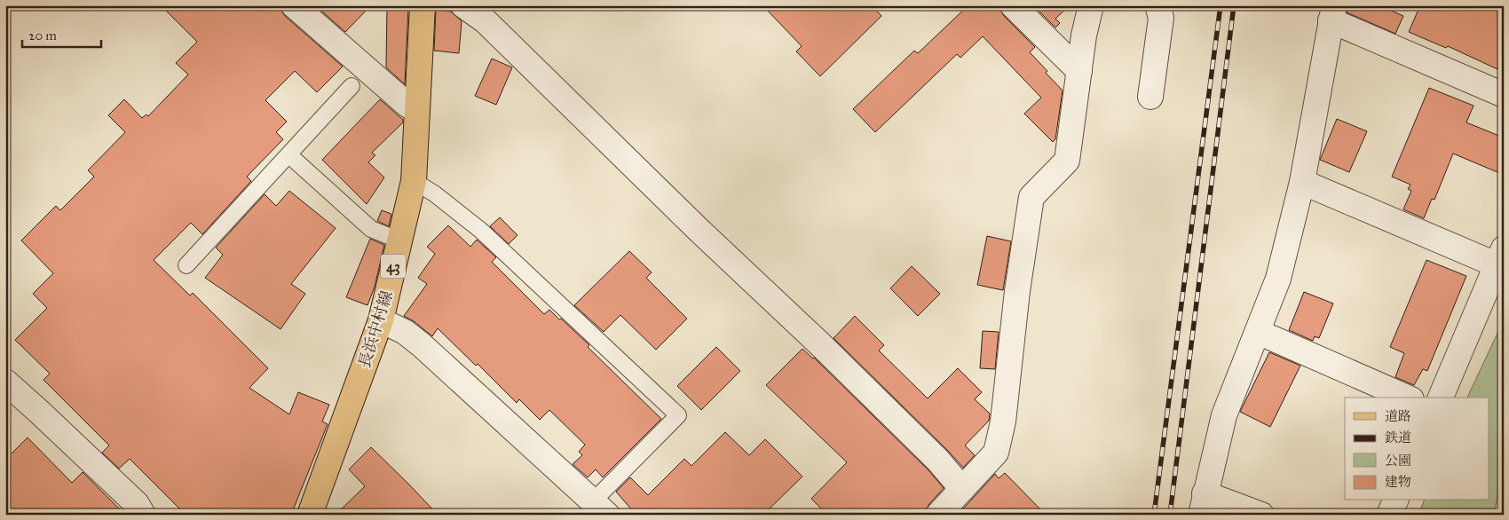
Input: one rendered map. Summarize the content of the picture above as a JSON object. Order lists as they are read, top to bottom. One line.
{"streets":{"main road":["43","長浜中村線"]},"legend":["道路","鉄道","公園","建物"],"scale_bar":"20 m"}
